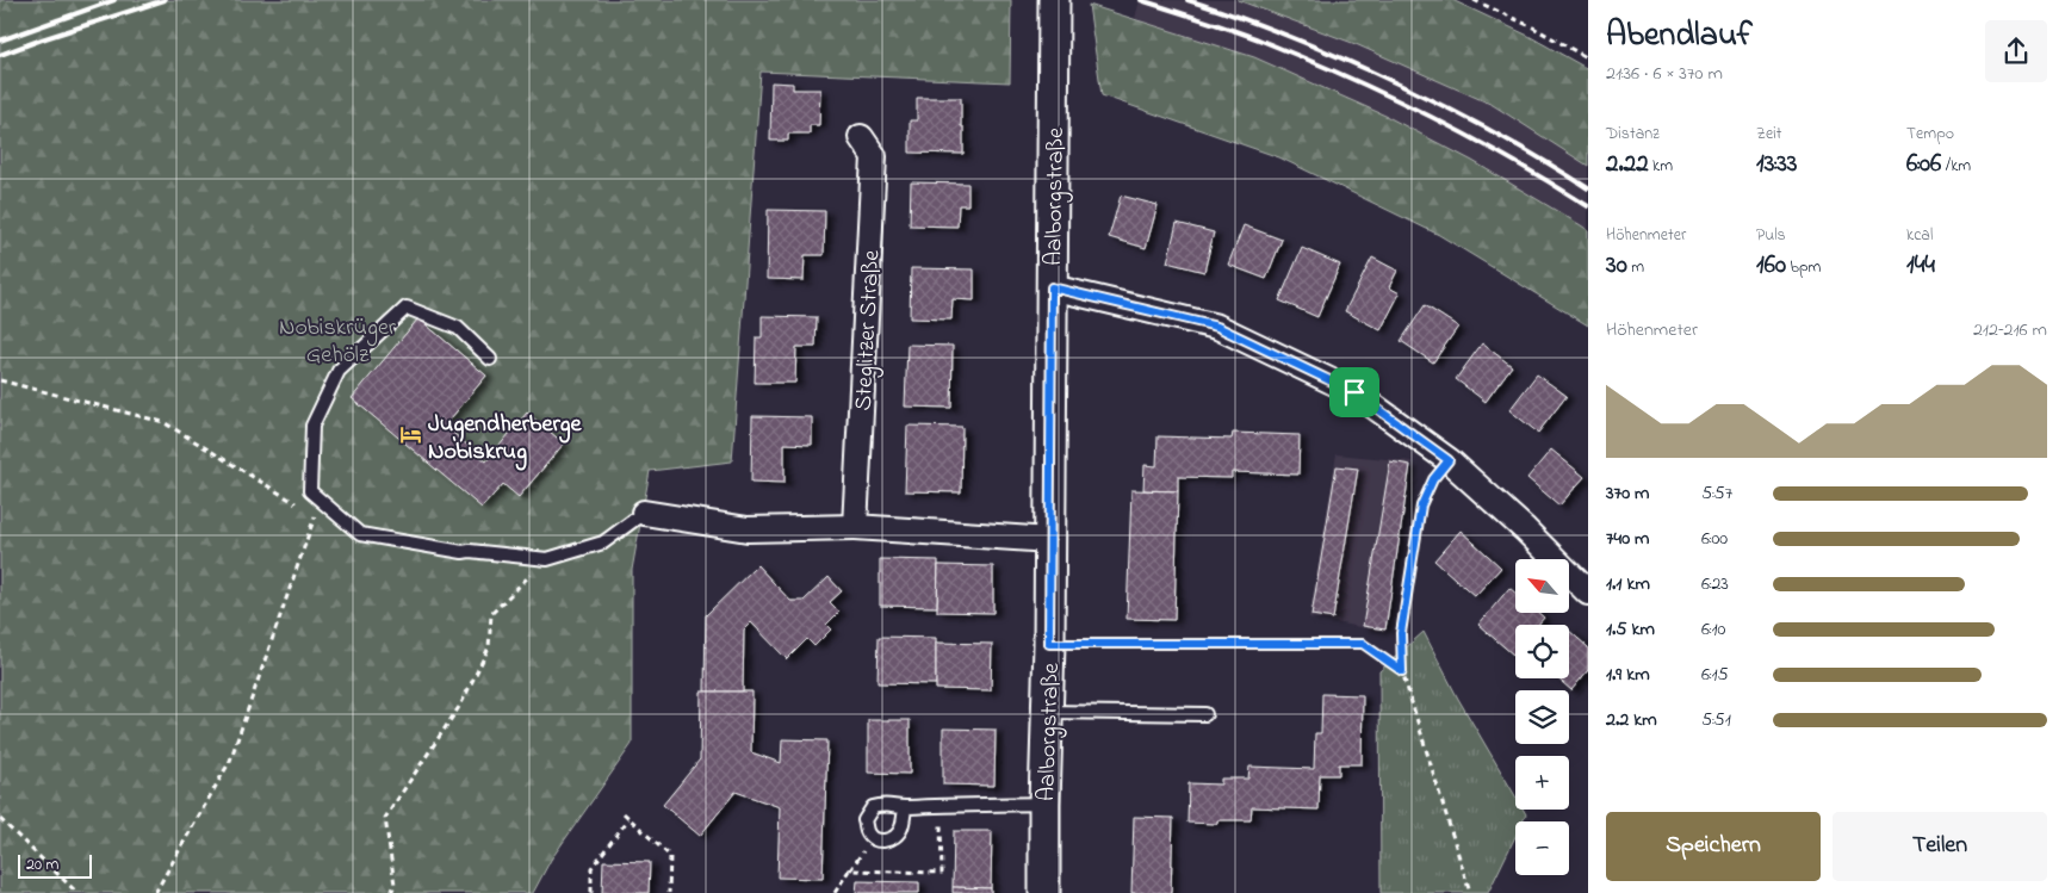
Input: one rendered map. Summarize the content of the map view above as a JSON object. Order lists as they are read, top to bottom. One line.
{"streets":{"street":["Aalborgstraße","Steglitzer Straße"]},"parks":["Nobiskrüger Gehölz"],"places":{"hotel":["Jugendherberge Nobiskrug"]},"scale_bar":"20 m","north":"top left","page":{"heading":["Abendlauf","21:36 · 6 × 370 m"],"stats":[["Distanz","2.22 km"],["Zeit","13:33"],["Tempo","6:06 /km"],["Höhenmeter","30 m"],["Puls","160 bpm"],["kcal","144"]],"chart":["Höhenmeter","212–216 m"],"list":[{"name":"370 m","note":"5:57"},{"name":"740 m","note":"6:00"},{"name":"1.1 km","note":"6:23"},{"name":"1.5 km","note":"6:10"},{"name":"1.9 km","note":"6:15"},{"name":"2.2 km","note":"5:51"}],"map_buttons":["+","−"],"buttons":["Speichern","Teilen"],"scale":"20 m"}}
